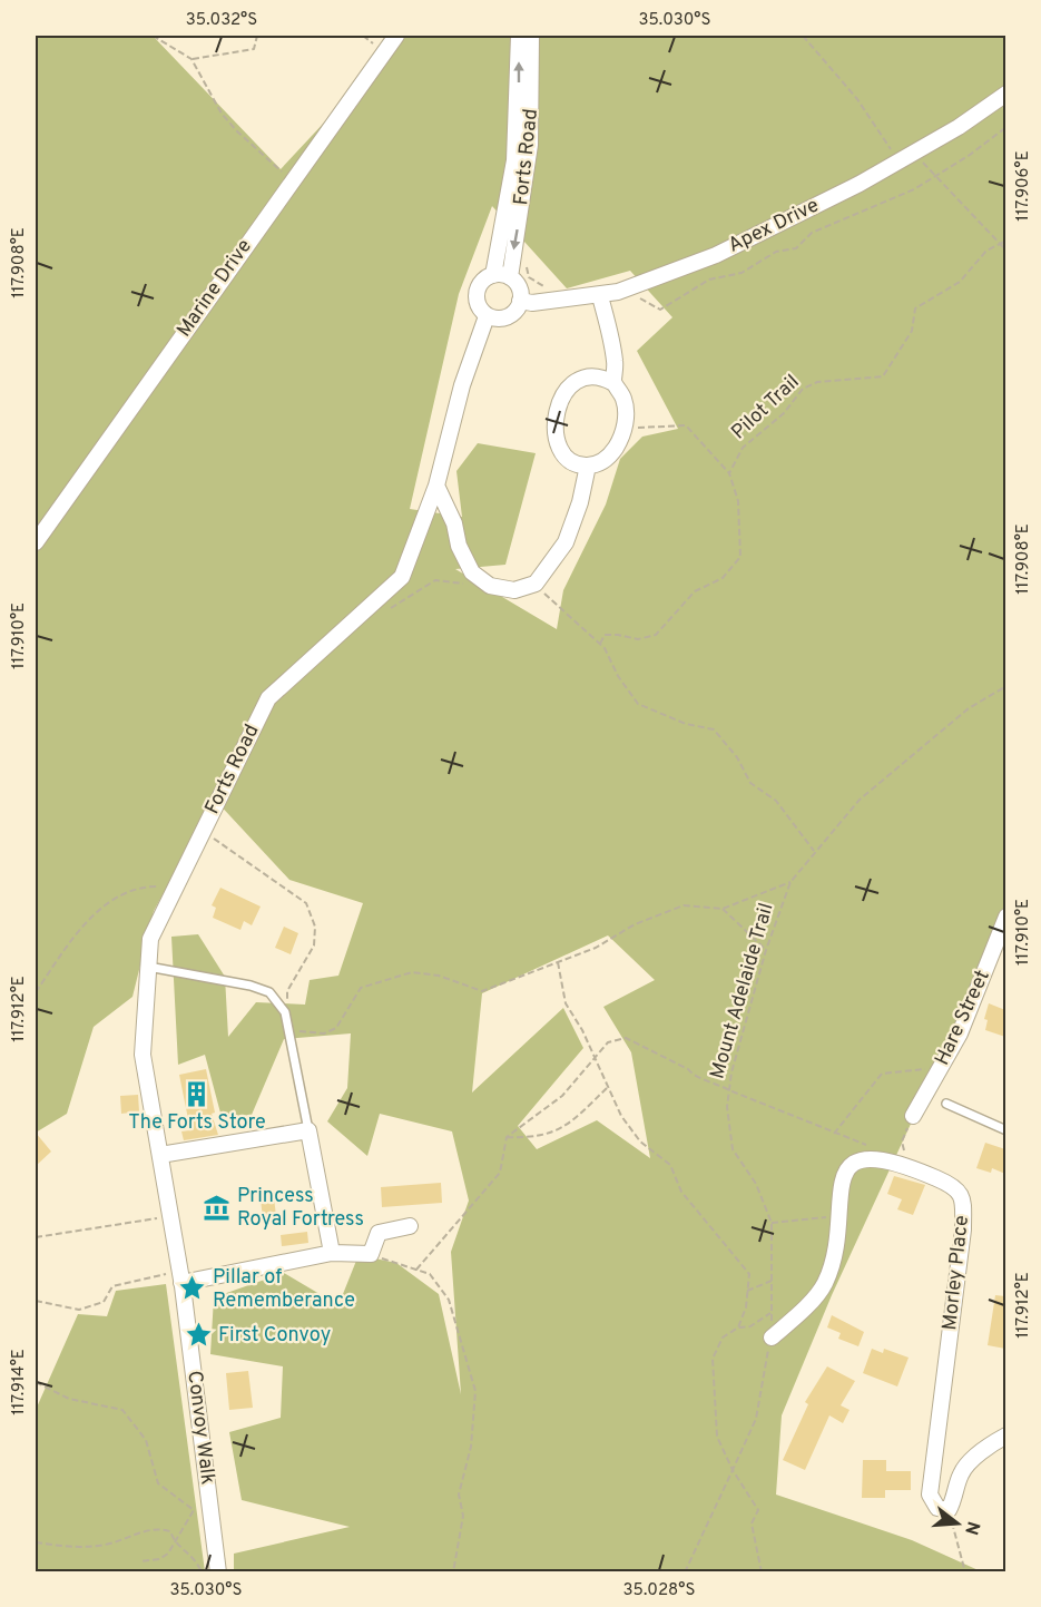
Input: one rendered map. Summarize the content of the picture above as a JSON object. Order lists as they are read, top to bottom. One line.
{"streets":{"street":["Forts Road","Apex Drive","Marine Drive","Hare Street","Morley Place","Convoy Walk"],"path":["Pilot Trail","Mount Adelaide Trail"]},"crossings":[["Forts Road","Apex Drive"],["Forts Road","Convoy Walk"]],"places":{"building":["The Forts Store"],"museum":["Princess Royal Fortress"],"place":["Pillar of Rememberance","First Convoy"]},"north":"right","coordinates":["35.032°S","35.030°S","117.906°E","117.908°E","117.910°E","117.912°E","117.914°E","35.028°S"]}
